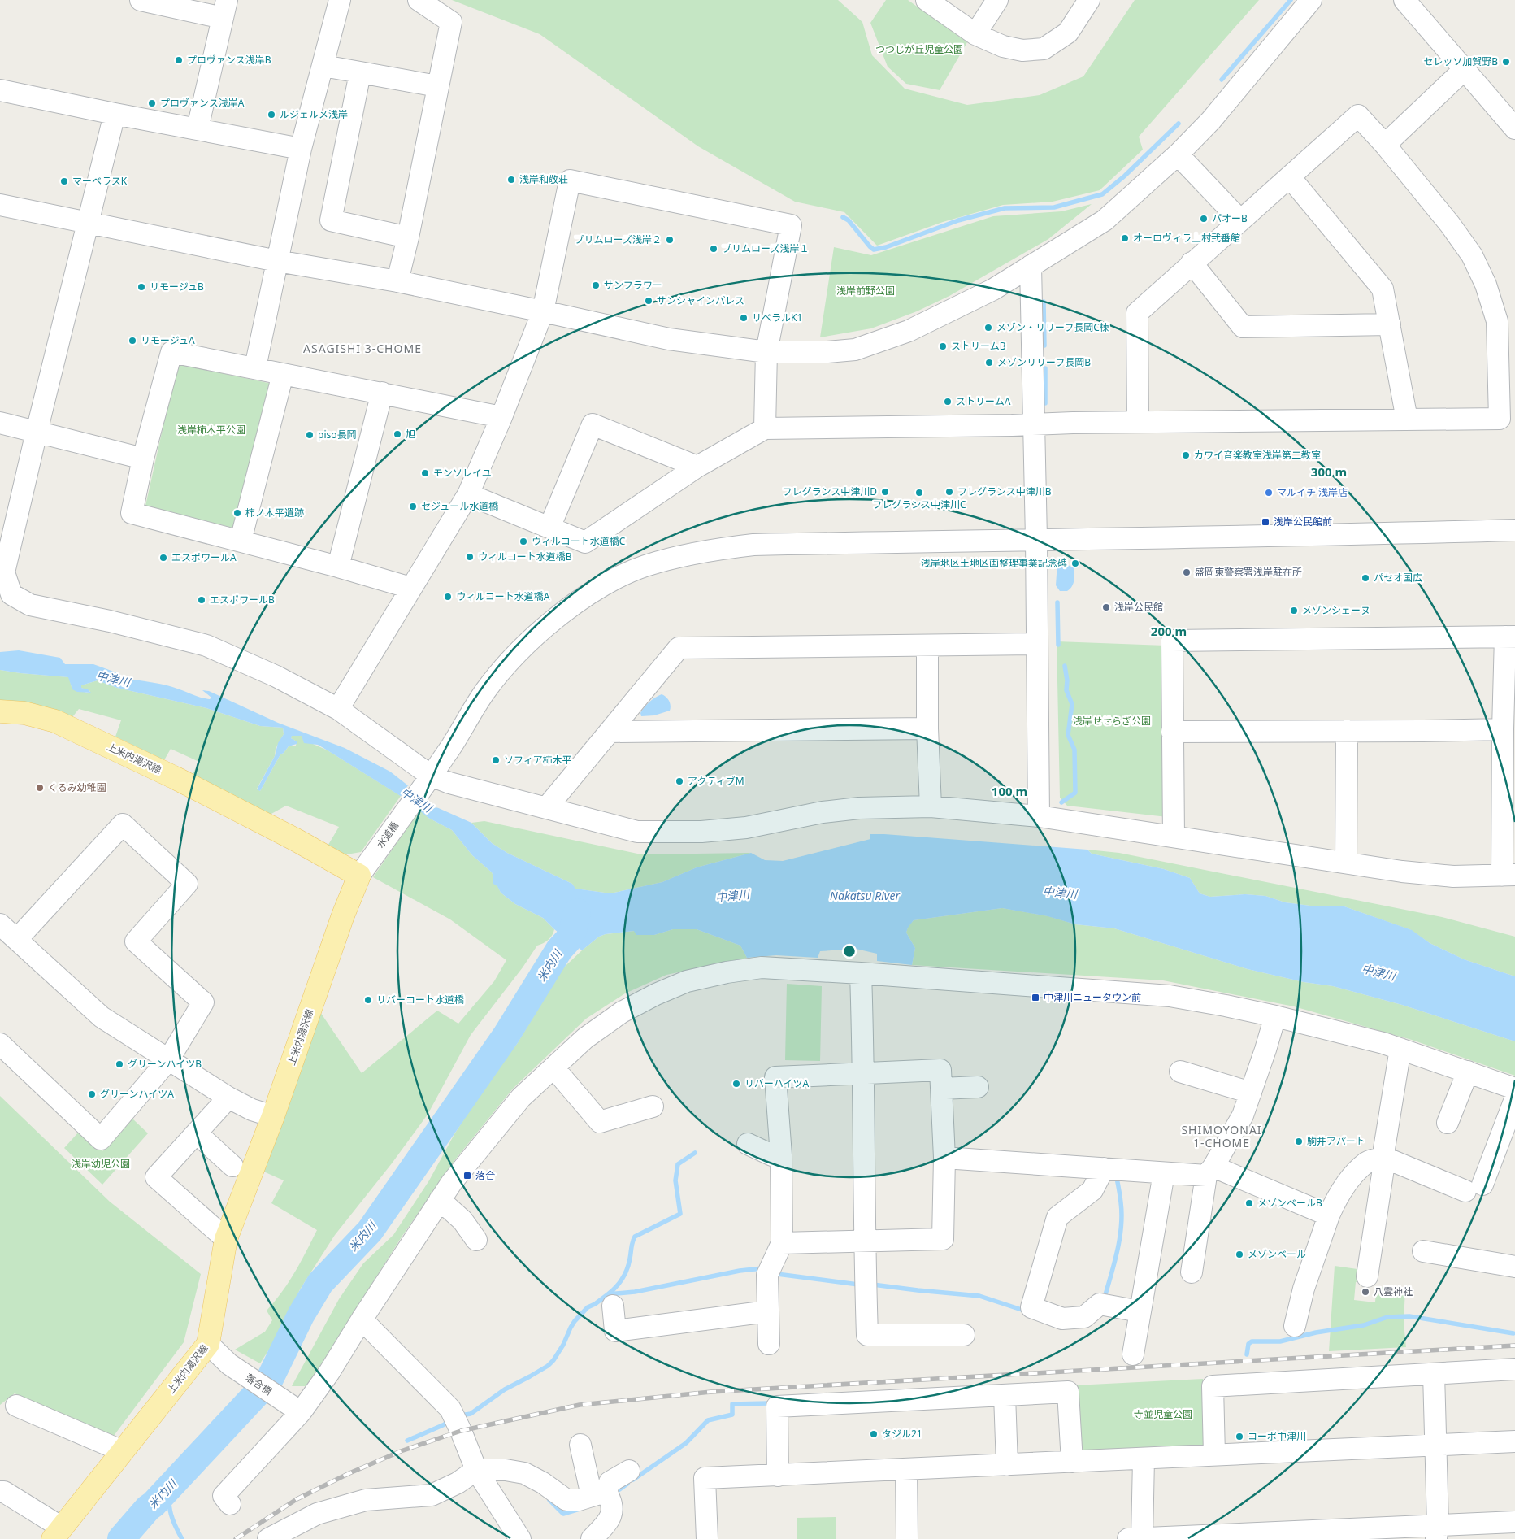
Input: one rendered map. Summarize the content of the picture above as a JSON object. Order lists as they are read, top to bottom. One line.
{"streets":{"main road":["上米内湯沢線"],"street":["水道橋","落合橋"]},"crossings":[["上米内湯沢線","水道橋"],["上米内湯沢線","落合橋"]],"districts":["ASAGISHI 3-CHOME","SHIMOYONAI 1-CHOME"],"water":["中津川","Nakatsu River","米内川"],"parks":["つつじが丘児童公園","浅岸前野公園","浅岸柿木平公園","浅岸せせらぎ公園","浅岸幼児公園","寺並児童公園"],"places":{"other":["プロヴァンス浅岸B","セレッソ加賀野B","プロヴァンス浅岸A","ルジェルメ浅岸","浅岸和敬荘","マーベラスK","パオーB","オーロヴィラ上村弐番館","プリムローズ浅岸２","プリムローズ浅岸１","サンフラワー","リモージュB","サンシャインパレス","リベラルK1","メゾン・リリーフ長岡C棟","リモージュA","ストリームB","メゾンリリーフ長岡B","ストリームA","旭","piso長岡","カワイ音楽教室浅岸第二教室","モンソレイユ","フレグランス中津川D","フレグランス中津川B","フレグランス中津川C","マルイチ 浅岸店","セジュール水道橋","柿ノ木平遺跡","ウィルコート水道橋C","ウィルコート水道橋B","エスポワールA","浅岸地区土地区画整理事業記念碑","盛岡東警察署浅岸駐在所","パセオ国広","ウィルコート水道橋A","エスポワールB","浅岸公民館","メゾンシェーヌ","ソフィア柿木平","アクティブM","くるみ幼稚園","リバーコート水道橋","グリーンハイツB","リバーハイツA","グリーンハイツA","駒井アパート","メゾンベールB","メゾンベール","八雲神社","タジル21","コーポ中津川"],"transit":["浅岸公民館前","中津川ニュータウン前","落合"]},"rings":["300 m","200 m","100 m"]}
